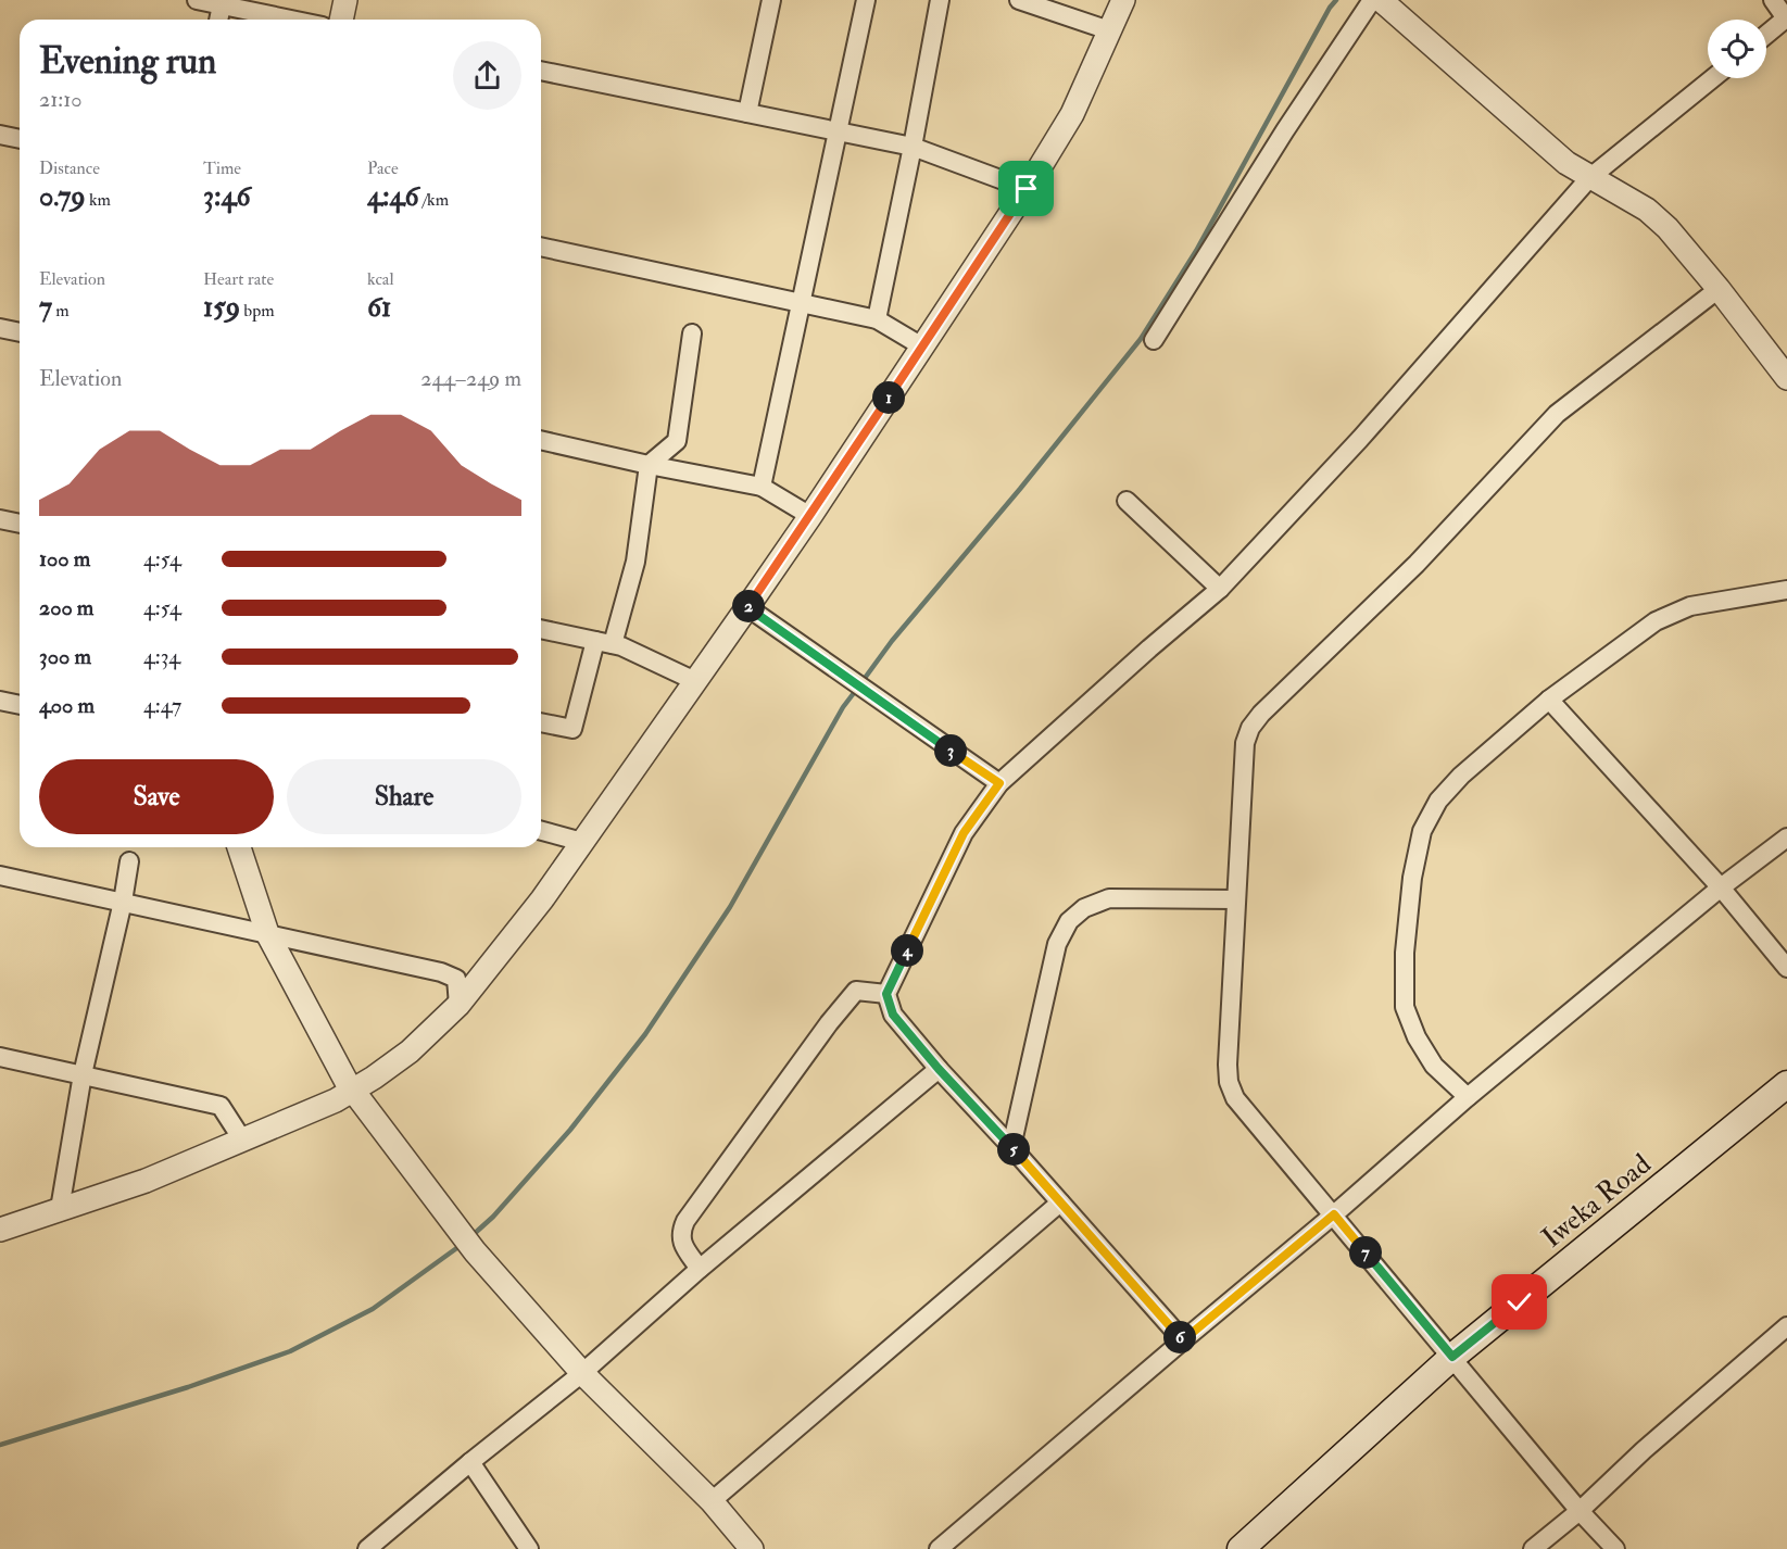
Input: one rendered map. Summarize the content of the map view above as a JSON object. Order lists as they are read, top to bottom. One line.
{"streets":{"main road":["Iweka Road"]},"page":{"heading":["Evening run","21:10"],"stats":[["Distance","0.79 km"],["Time","3:46"],["Pace","4:46 /km"],["Elevation","7 m"],["Heart rate","159 bpm"],["kcal","61"]],"chart":["Elevation","244–249 m"],"pins":["1","2","3","4","5","7","6"],"list":[{"name":"100 m","note":"4:54"},{"name":"200 m","note":"4:54"},{"name":"300 m","note":"4:34"},{"name":"400 m","note":"4:47"}],"buttons":["Save","Share"]}}
